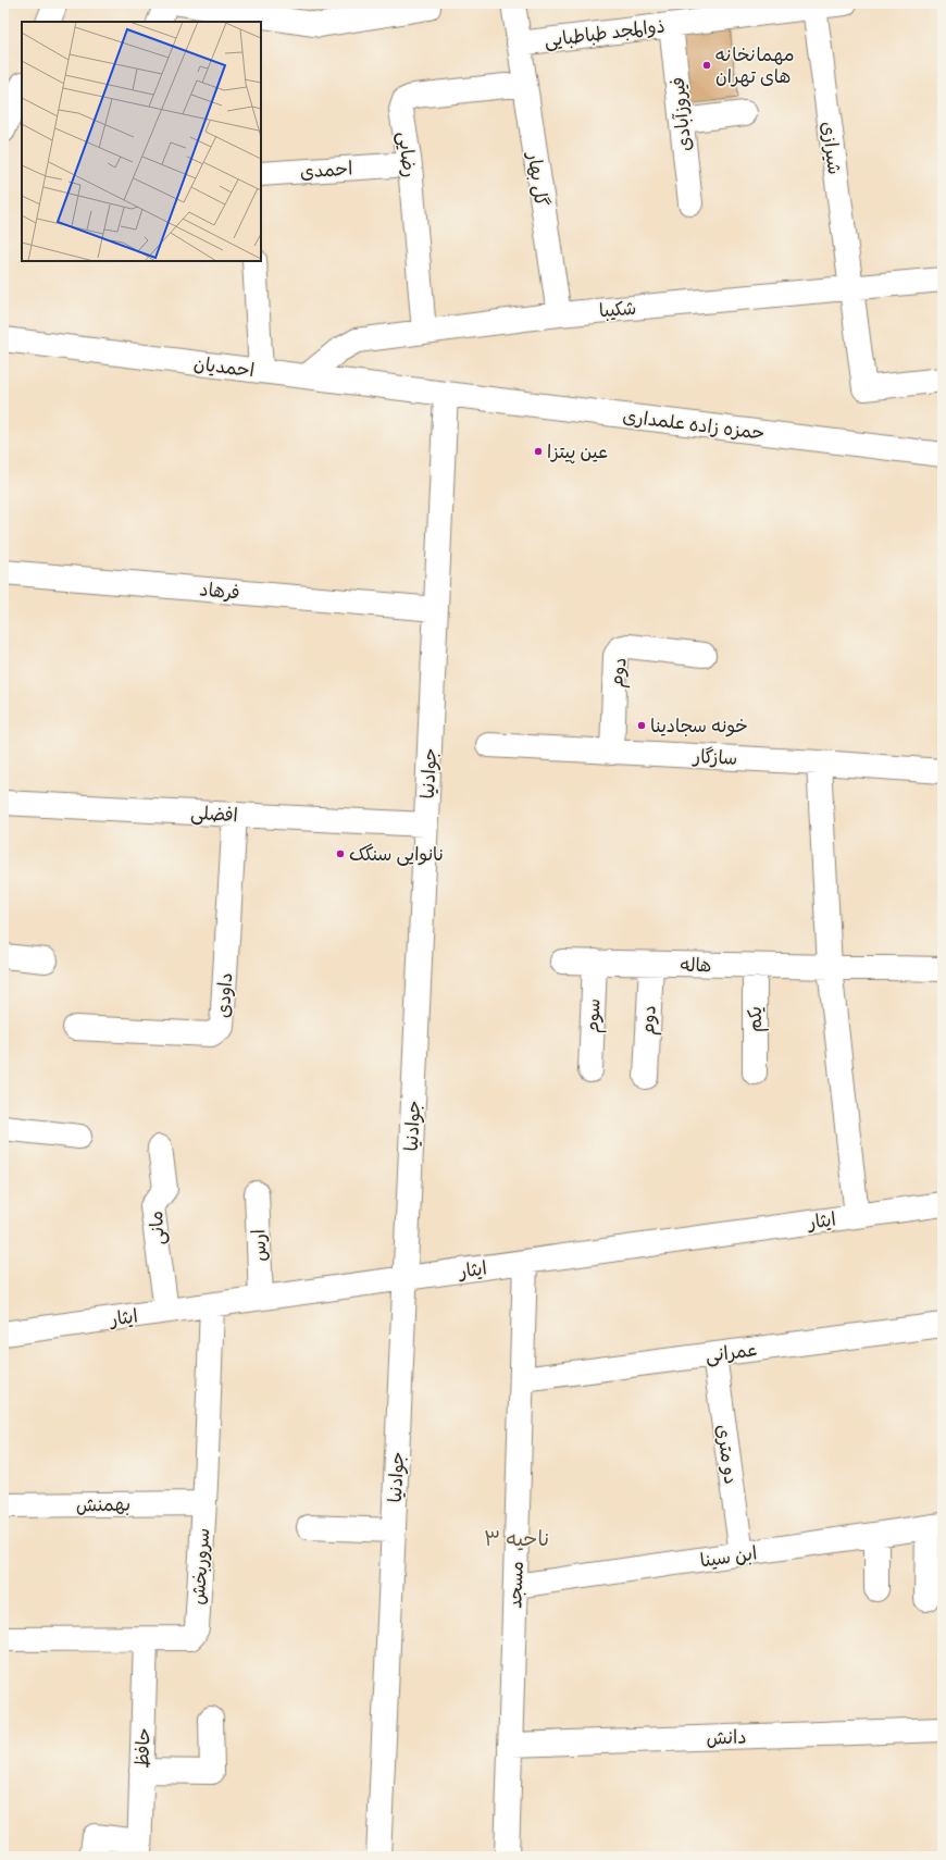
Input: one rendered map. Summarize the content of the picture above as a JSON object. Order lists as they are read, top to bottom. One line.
{"streets":{"street":["ذوالمجد طباطبایی","فیروزآبادی","شیرازی","رضایی","احمدی","گل بهار","شکیبا","احمدیان","حمزه زاده علمداری","فرهاد","دوم","سازگار","جوادنیا","افضلی","هاله","داودی","سوم","یکم","ایثار","مانی","ارس","عمرانی","دو متری","بهمنش","ابن سینا","سروربخش","مسجد","دانش","حافظ"]},"crossings":[["ذوالمجد طباطبایی","فیروزآبادی"],["ذوالمجد طباطبایی","شیرازی"],["ذوالمجد طباطبایی","گل بهار"],["شیرازی","شکیبا"],["رضایی","گل بهار"],["رضایی","شکیبا"],["گل بهار","شکیبا"],["شکیبا","احمدیان"],["احمدیان","حمزه زاده علمداری"],["احمدیان","جوادنیا"],["حمزه زاده علمداری","جوادنیا"],["فرهاد","جوادنیا"],["دوم","سازگار"],["دوم","هاله"],["جوادنیا","افضلی"],["جوادنیا","ایثار"],["افضلی","داودی"],["هاله","سوم"],["هاله","یکم"],["ایثار","مانی"],["ایثار","ارس"],["ایثار","سروربخش"],["ایثار","مسجد"],["عمرانی","دو متری"],["عمرانی","مسجد"],["دو متری","ابن سینا"],["بهمنش","سروربخش"],["ابن سینا","مسجد"],["سروربخش","حافظ"],["مسجد","دانش"]],"districts":["ناحیه ۳"],"places":["مهمانخانه های تهران","عین پیتزا","خونه سجادینا","نانوایی سنگک"]}
